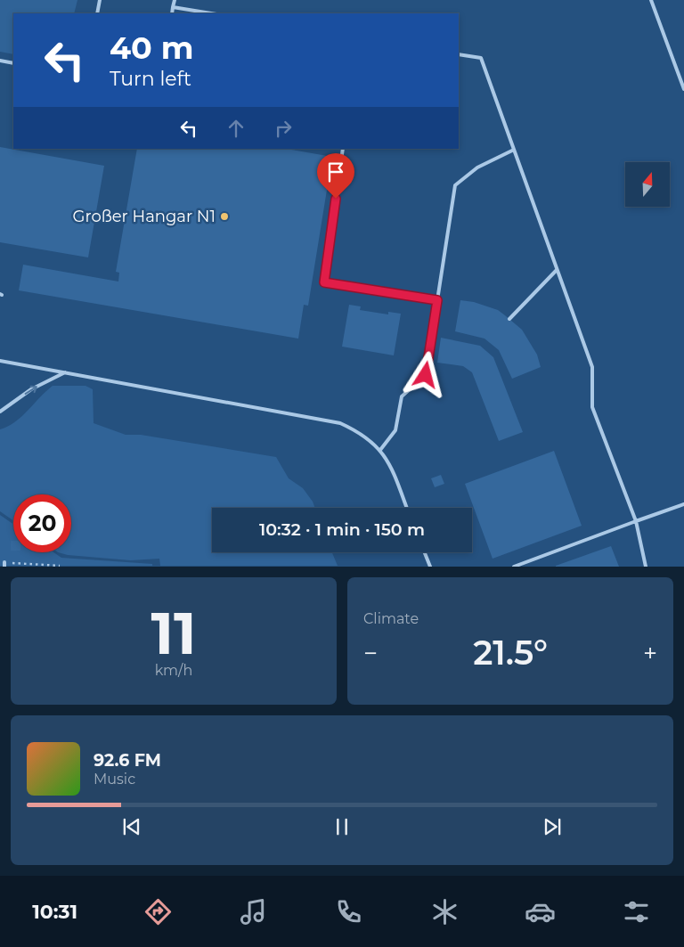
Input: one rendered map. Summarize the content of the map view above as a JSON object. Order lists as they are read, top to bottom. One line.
{"places":["Großer Hangar N1"],"north":"top","page":{"turn":["40 m","Turn left"],"limit":"20","trip":"10:32 · 1 min · 150 m","tile":[["11","km/h"],"Climate"],"heat":["−","21.5°","+"],"song":["92.6 FM","Music"],"tabs":"10:31"}}
